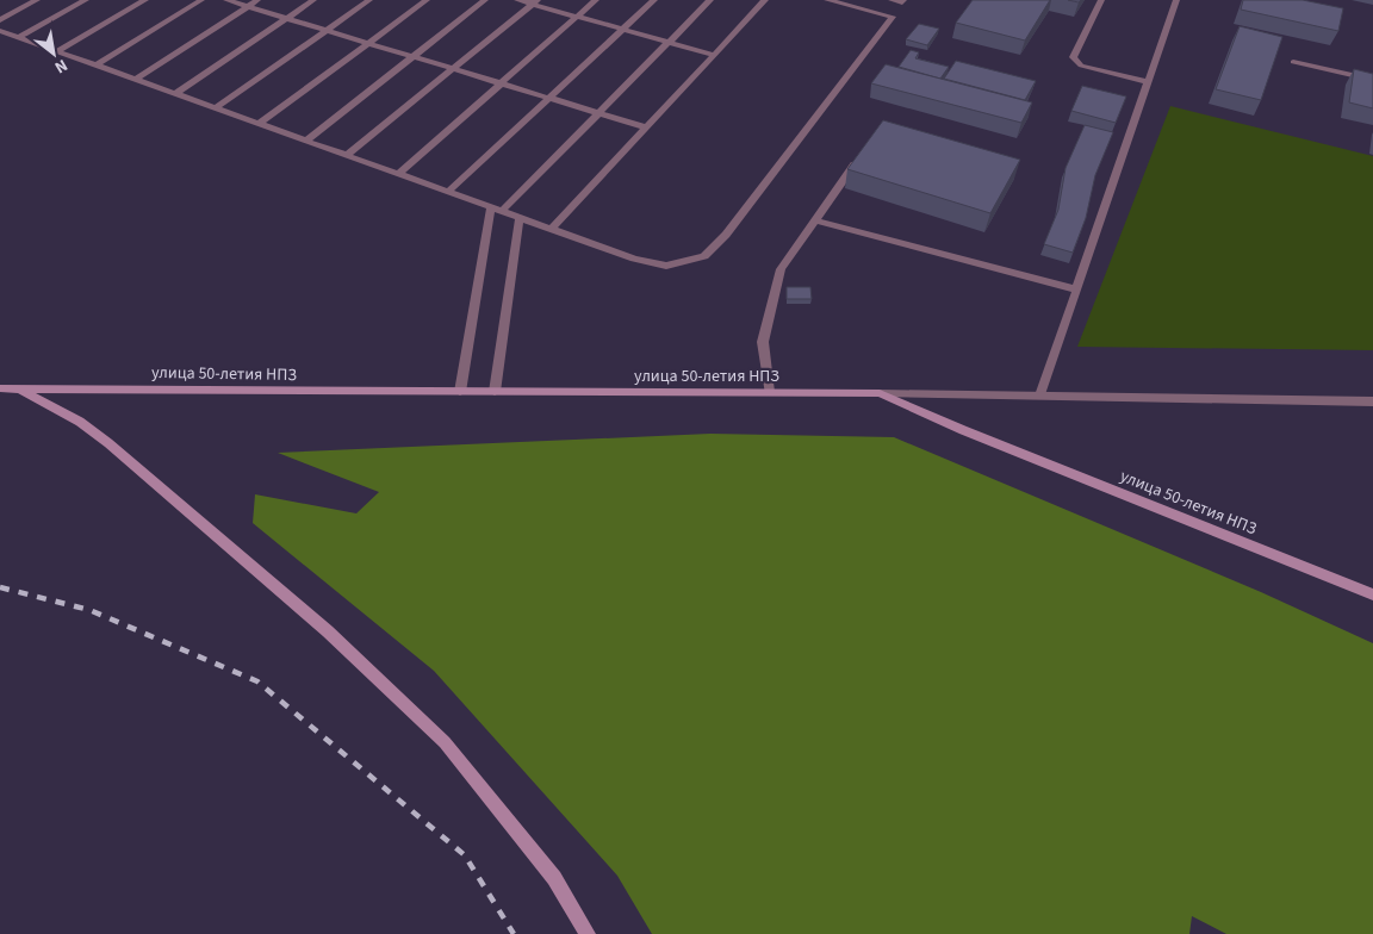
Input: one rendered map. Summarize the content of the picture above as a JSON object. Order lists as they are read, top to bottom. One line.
{"streets":{"street":["улица 50-летия НПЗ"]},"north":"bottom right"}
